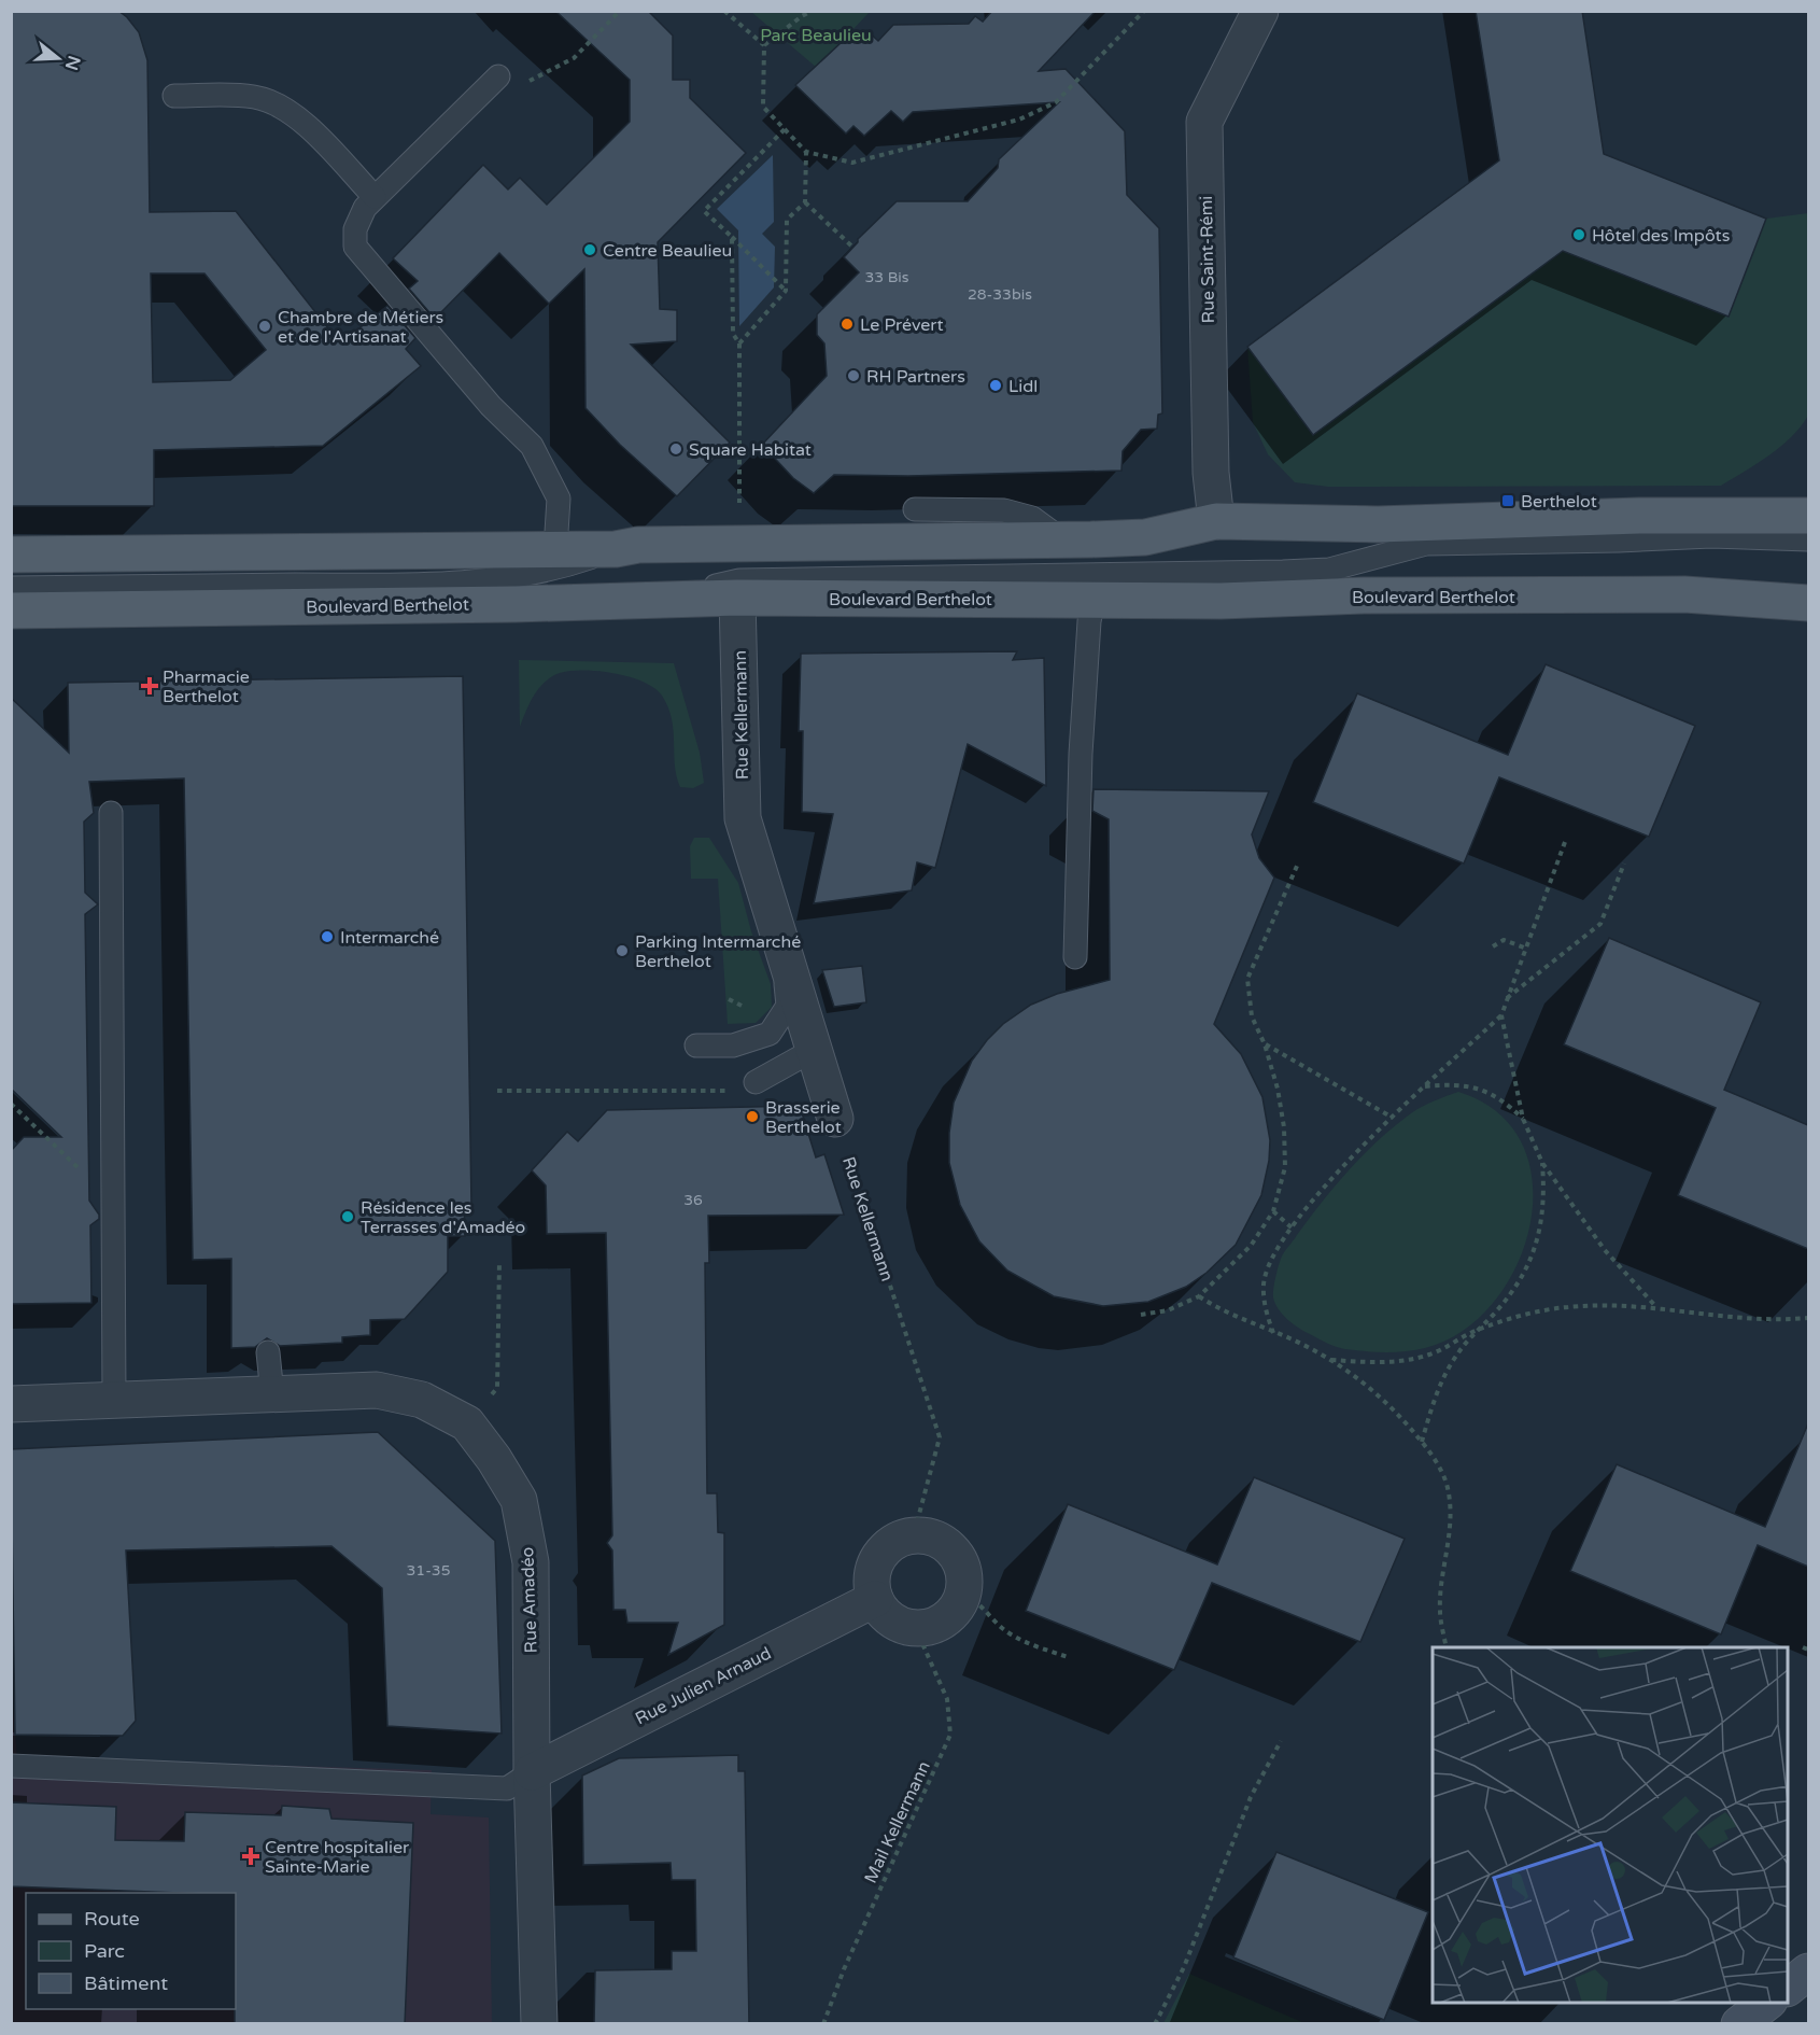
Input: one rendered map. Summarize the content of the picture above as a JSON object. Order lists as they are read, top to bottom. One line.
{"streets":{"main road":["Boulevard Berthelot"],"street":["Rue Saint-Rémi","Rue Kellermann","Rue Amadéo","Rue Julien Arnaud"],"path":["Mail Kellermann"]},"crossings":[["Rue Saint-Rémi","Boulevard Berthelot"],["Boulevard Berthelot","Rue Kellermann"],["Rue Kellermann","Rue Julien Arnaud"],["Rue Kellermann","Mail Kellermann"],["Rue Amadéo","Rue Julien Arnaud"],["Rue Julien Arnaud","Mail Kellermann"]],"parks":["Parc Beaulieu"],"places":{"other":["Hôtel des Impôts","Centre Beaulieu","Le Prévert","Chambre de Métiers et de l'Artisanat","RH Partners","Lidl","Square Habitat","Intermarché","Parking Intermarché Berthelot","Brasserie Berthelot","Résidence les Terrasses d'Amadéo"],"transit":["Berthelot"],"health":["Pharmacie Berthelot","Centre hospitalier Sainte-Marie"]},"house_numbers":["33 Bis","28-33bis","36","31-35"],"legend":["Route","Parc","Bâtiment"],"north":"right"}
